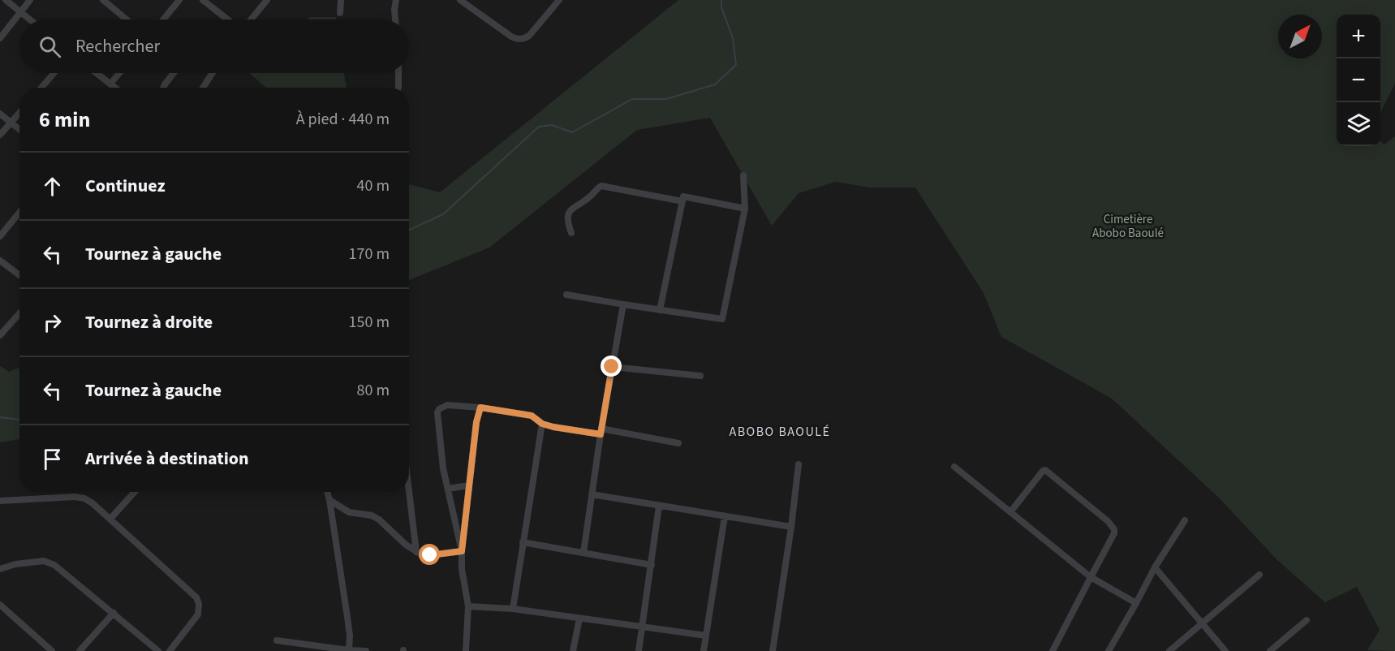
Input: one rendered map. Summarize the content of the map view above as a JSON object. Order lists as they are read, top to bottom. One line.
{"districts":["ABOBO BAOULÉ"],"parks":["Cimetière Abobo Baoulé"],"north":"top right","page":{"map_buttons":["+","−"],"search":"Rechercher","heading":["6 min","À pied · 440 m"],"list":[["Continuez","40 m"],["Tournez à gauche","170 m"],["Tournez à droite","150 m"],["Tournez à gauche","80 m"],"Arrivée à destination"]}}
